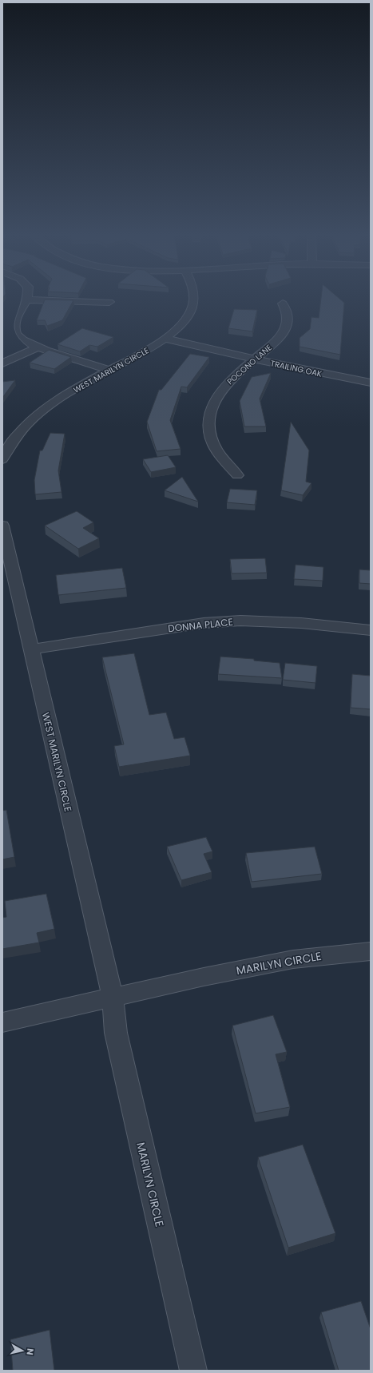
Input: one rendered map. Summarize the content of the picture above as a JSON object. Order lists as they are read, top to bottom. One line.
{"streets":{"street":["POCONO LANE","TRAILING OAK","WEST MARILYN CIRCLE","DONNA PLACE","MARILYN CIRCLE"]},"crossings":[["POCONO LANE","TRAILING OAK"],["TRAILING OAK","WEST MARILYN CIRCLE"],["WEST MARILYN CIRCLE","DONNA PLACE"],["WEST MARILYN CIRCLE","MARILYN CIRCLE"]],"north":"right"}
